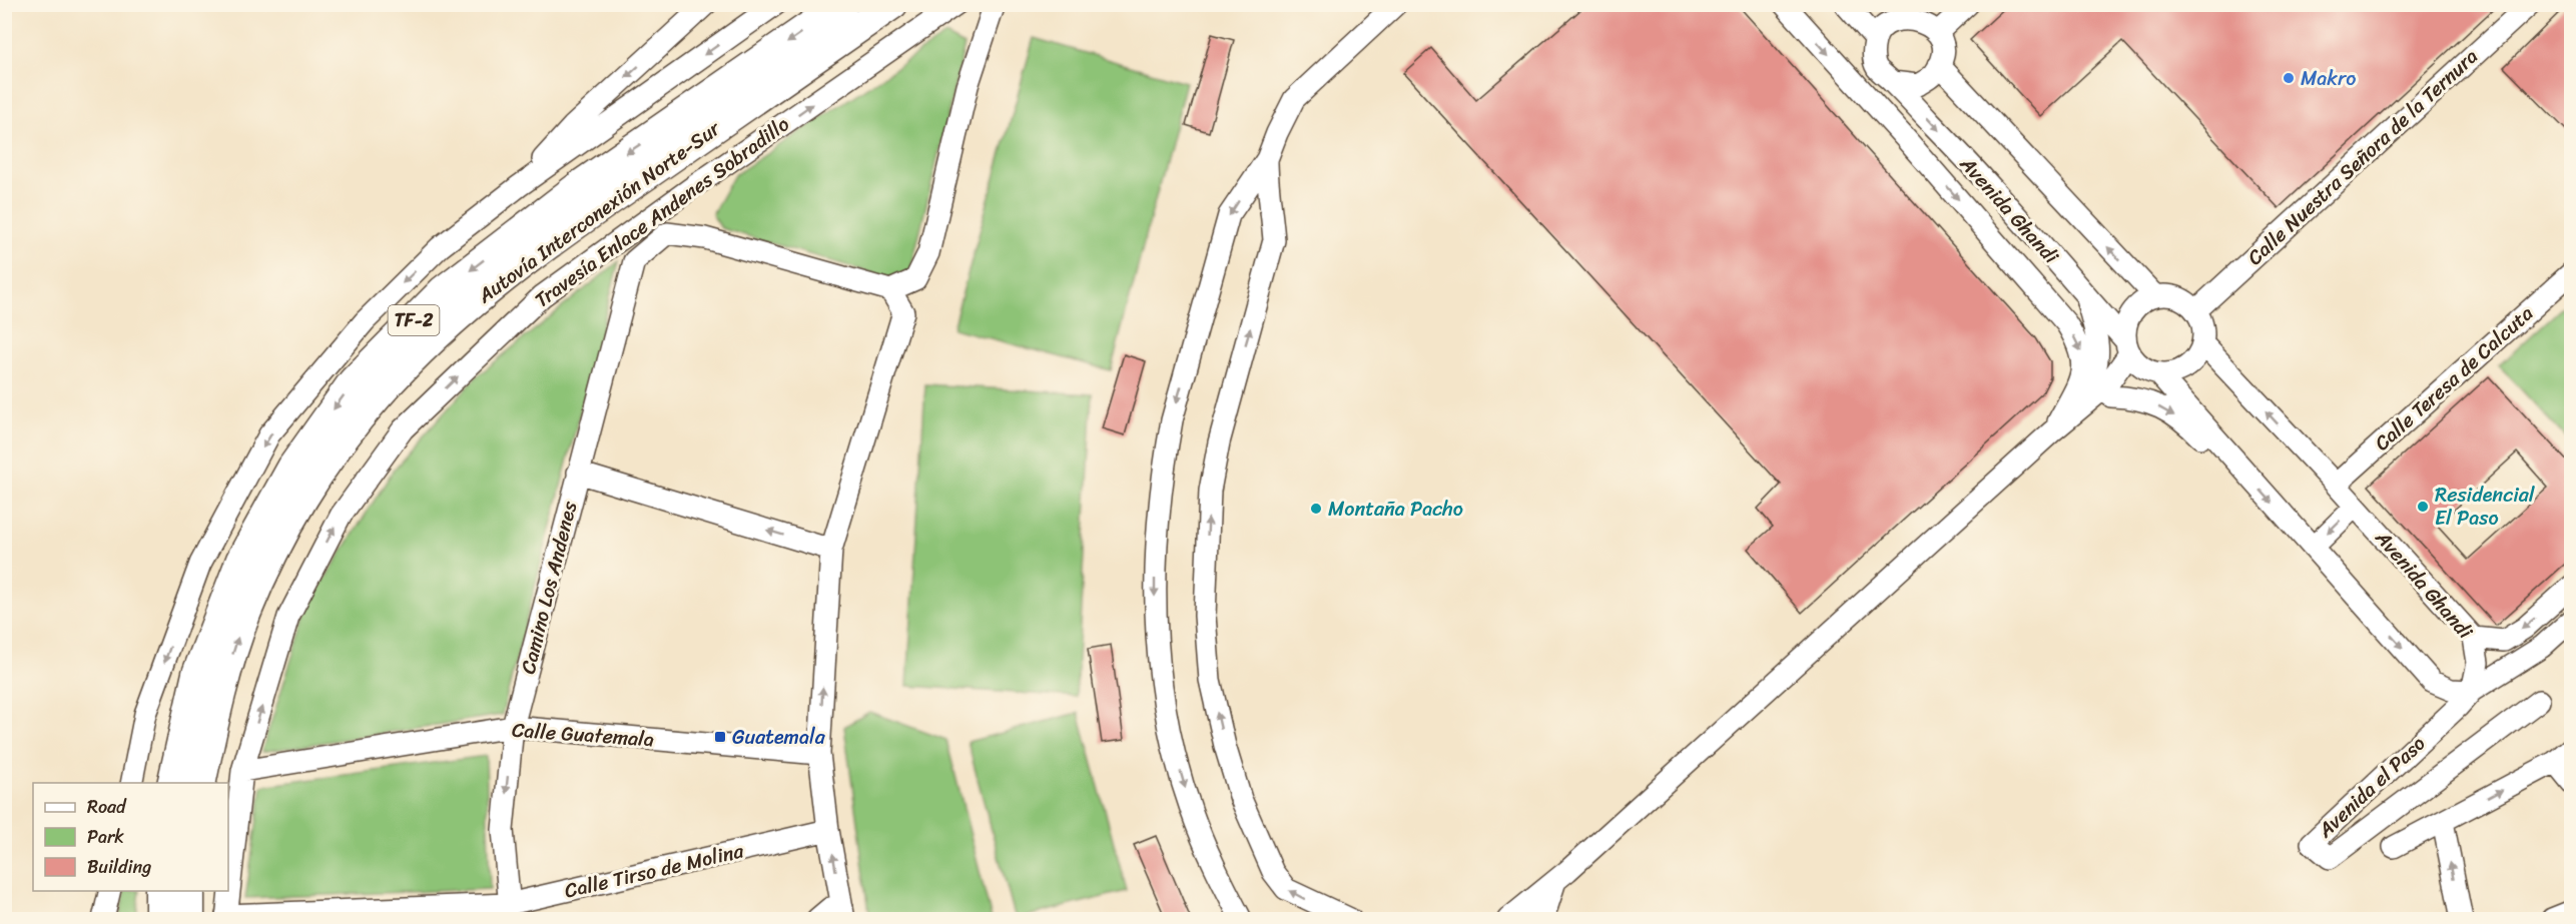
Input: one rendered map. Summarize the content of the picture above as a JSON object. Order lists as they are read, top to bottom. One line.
{"streets":{"highway":["Autovía Interconexión Norte-Sur","TF-2"],"street":["Calle Nuestra Señora de la Ternura","Avenida Ghandi","Travesía Enlace Andenes Sobradillo","Calle Teresa de Calcuta","Camino Los Andenes","Calle Guatemala","Avenida el Paso","Calle Tirso de Molina"]},"crossings":[["Calle Nuestra Señora de la Ternura","Avenida Ghandi"],["Avenida Ghandi","Calle Teresa de Calcuta"],["Avenida Ghandi","Avenida el Paso"],["Travesía Enlace Andenes Sobradillo","Calle Guatemala"],["Travesía Enlace Andenes Sobradillo","Calle Tirso de Molina"],["Camino Los Andenes","Calle Guatemala"],["Camino Los Andenes","Calle Tirso de Molina"]],"places":{"other":["Makro","Residencial El Paso","Montaña Pacho"],"transit":["Guatemala"]},"legend":["Road","Park","Building"]}
